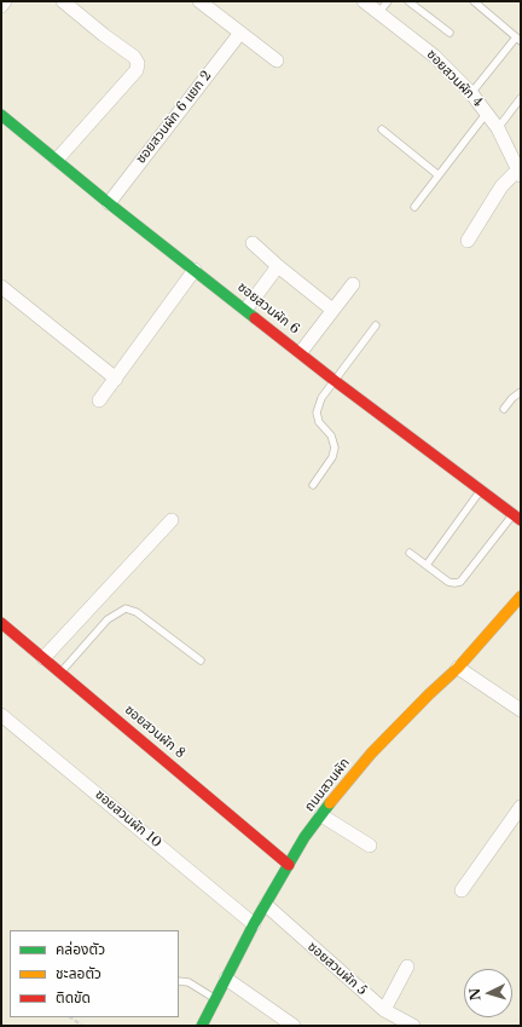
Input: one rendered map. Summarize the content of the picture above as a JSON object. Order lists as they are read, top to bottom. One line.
{"streets":{"street":["ซอยสวนผัก 4","ซอยสวนผัก 6 แยก 2","ซอยสวนผัก 6","ซอยสวนผัก 8","ถนนสวนผัก","ซอยสวนผัก 10","ซอยสวนผัก 5"]},"crossings":[["ซอยสวนผัก 6 แยก 2","ซอยสวนผัก 6"],["ซอยสวนผัก 8","ถนนสวนผัก"],["ถนนสวนผัก","ซอยสวนผัก 10"],["ถนนสวนผัก","ซอยสวนผัก 5"]],"legend":["คล่องตัว","ชะลอตัว","ติดขัด"],"north":"left"}
